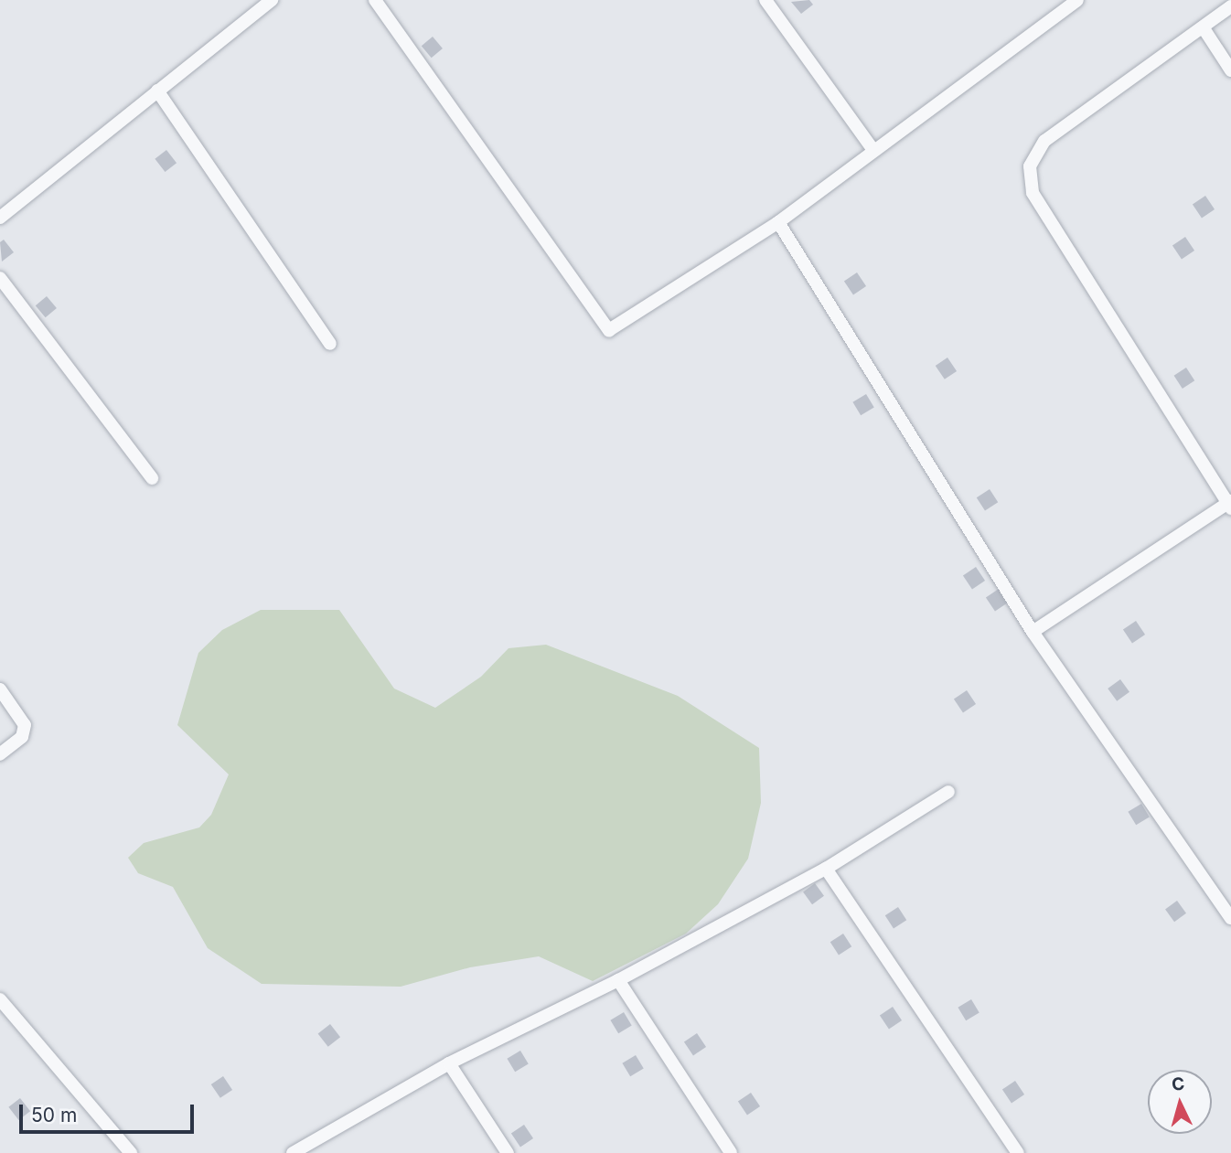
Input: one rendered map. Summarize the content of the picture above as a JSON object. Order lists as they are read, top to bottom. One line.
{"scale_bar":"50 m","north":"top"}
